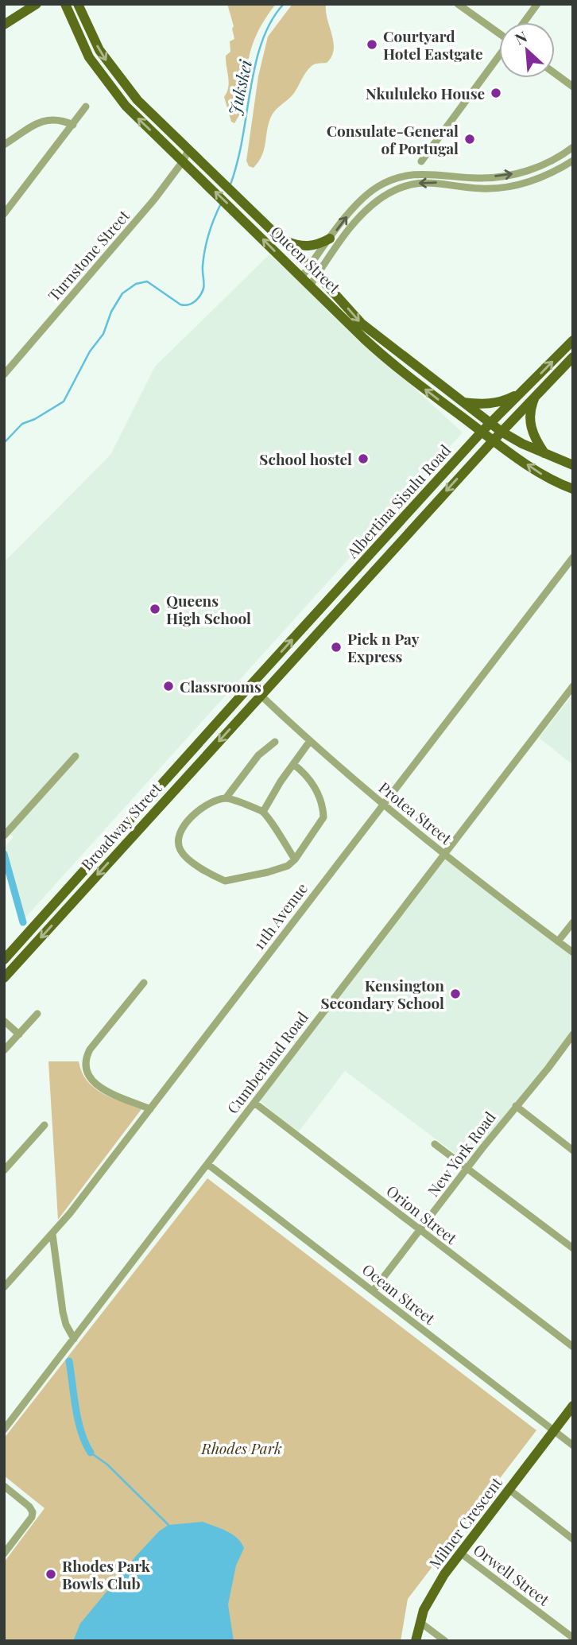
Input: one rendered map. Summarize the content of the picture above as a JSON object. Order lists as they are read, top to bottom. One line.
{"streets":{"main road":["Queen Street","Albertina Sisulu Road","Broadway Street","Milner Crescent"],"street":["Turnstone Street","Protea Street","11th Avenue","Cumberland Road","New York Road","Orion Street","Ocean Street","Orwell Street"]},"crossings":[["Turnstone Street","Queen Street"],["Queen Street","Albertina Sisulu Road"],["Albertina Sisulu Road","Protea Street"],["Albertina Sisulu Road","Broadway Street"],["Protea Street","Broadway Street"],["Protea Street","11th Avenue"],["Protea Street","Cumberland Road"],["Cumberland Road","Orion Street"],["Cumberland Road","Ocean Street"],["New York Road","Orion Street"],["New York Road","Ocean Street"],["Ocean Street","Milner Crescent"],["Milner Crescent","Orwell Street"]],"water":["Jukskei"],"parks":["Rhodes Park"],"places":["Courtyard Hotel Eastgate","Nkululeko House","Consulate-General of Portugal","School hostel","Queens High School","Pick n Pay Express","Classrooms","Kensington Secondary School","Rhodes Park Bowls Club"],"north":"top left"}
